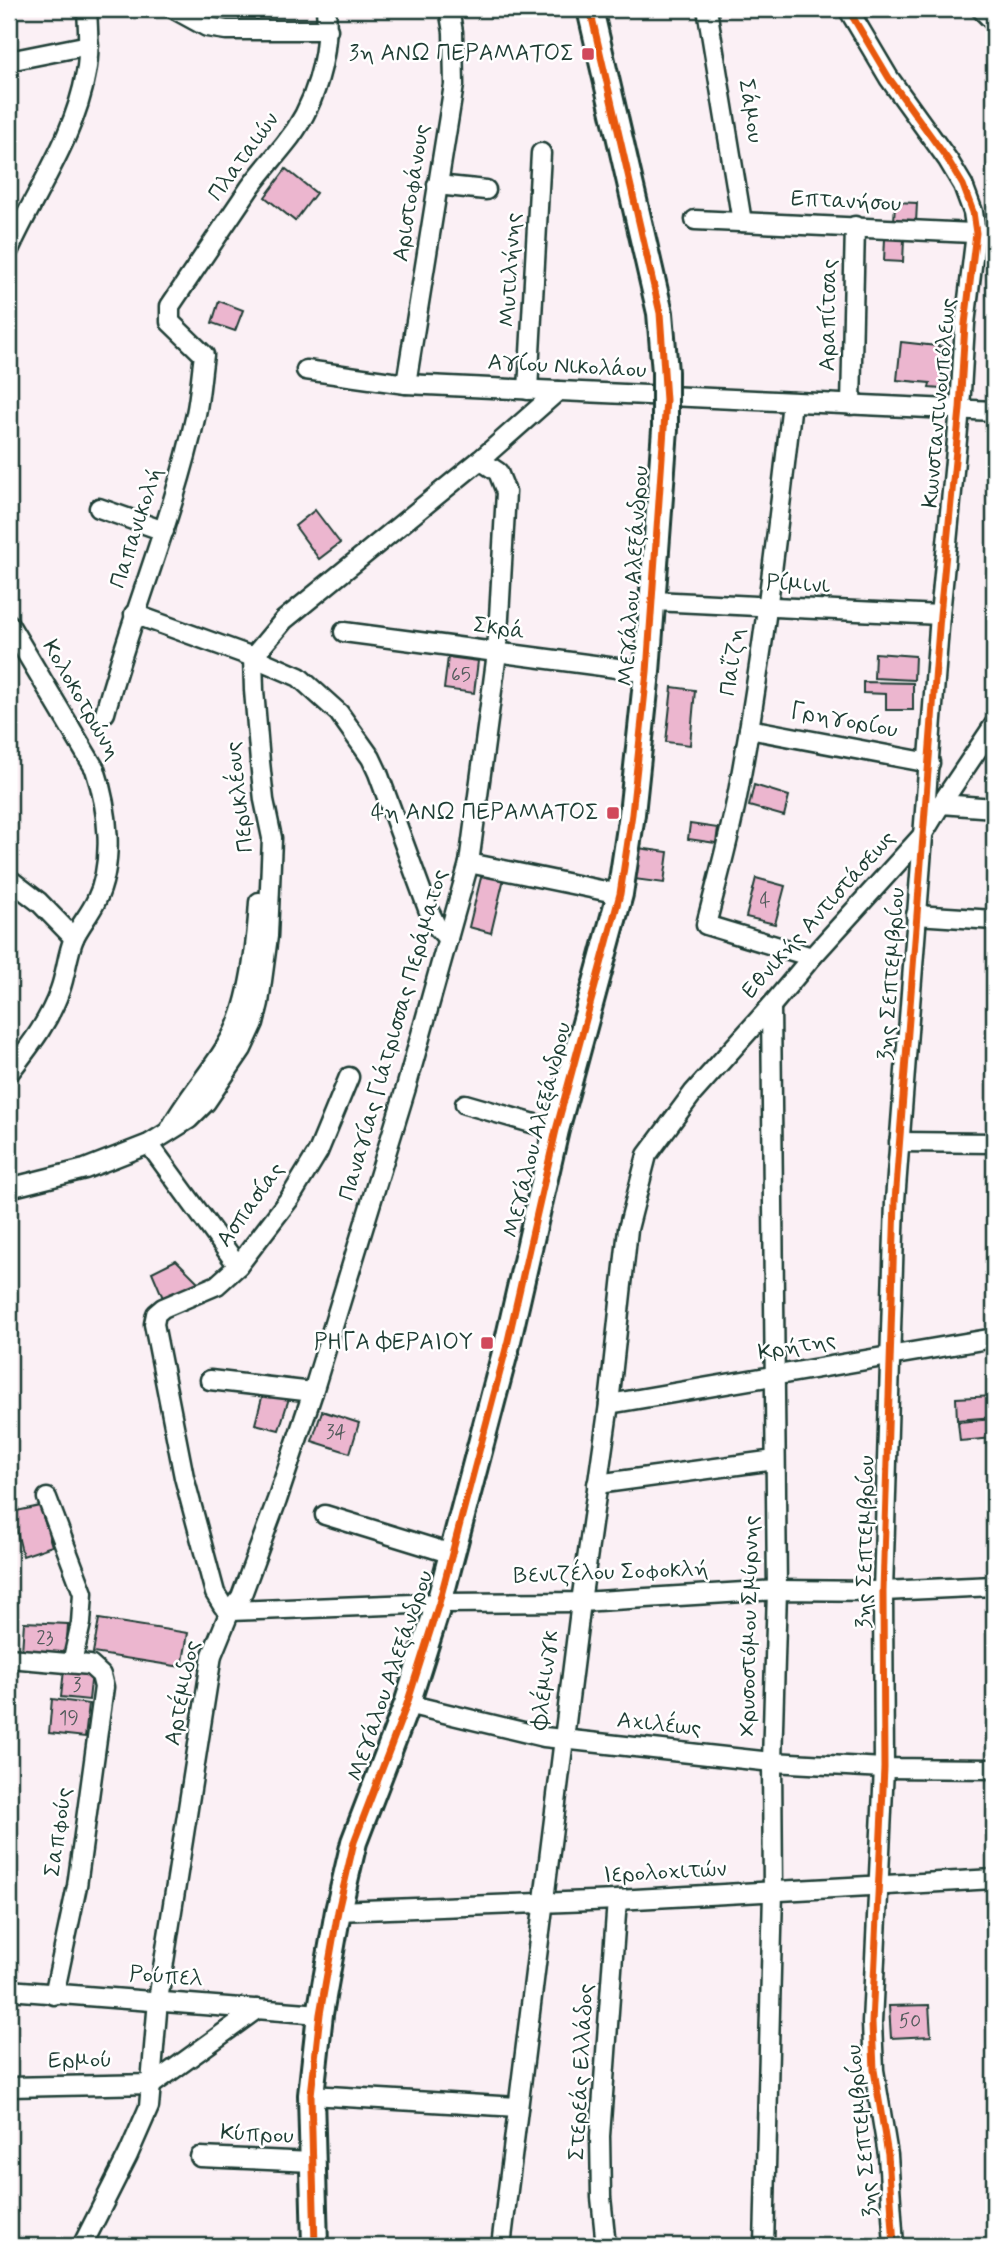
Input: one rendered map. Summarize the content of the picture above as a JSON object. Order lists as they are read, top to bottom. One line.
{"streets":{"street":["Σάμου","Πλαταιών","Αριστοφάνους","Επτανήσου","Μυτιλήνης","Αραπίτσας","Αγίου Νικολάου","Κωνσταντινουπόλεως","Παπανικολή","Μεγάλου Αλεξάνδρου","Ρίμινι","Σκρά","Παΐζη","Κολοκοτρώνη","Γρηγορίου","Περικλέους","Εθνικής Αντιστάσεως","3ης Σεπτεμβρίου","Παναγίας Γιάτρισσας Περάματος","Ασπασίας","Κρήτης","Βενιζέλου Σοφοκλή","Χρυσοστόμου Σμύρνης","Φλέμινγκ","Αρτέμιδος","Αχιλέως","Σαπφούς","Ιερολοχιτών","Ρούπελ","Ερμού","Στερεάς Ελλάδος","Κύπρου"]},"crossings":[["Σάμου","Επτανήσου"],["Πλαταιών","Παπανικολή"],["Αριστοφάνους","Αγίου Νικολάου"],["Επτανήσου","Αραπίτσας"],["Επτανήσου","Κωνσταντινουπόλεως"],["Μυτιλήνης","Αγίου Νικολάου"],["Αραπίτσας","Αγίου Νικολάου"],["Αγίου Νικολάου","Κωνσταντινουπόλεως"],["Αγίου Νικολάου","Παΐζη"],["Κωνσταντινουπόλεως","Ρίμινι"],["Κωνσταντινουπόλεως","Γρηγορίου"],["Κωνσταντινουπόλεως","Εθνικής Αντιστάσεως"],["Κωνσταντινουπόλεως","3ης Σεπτεμβρίου"],["Μεγάλου Αλεξάνδρου","Ρίμινι"],["Μεγάλου Αλεξάνδρου","Σκρά"],["Μεγάλου Αλεξάνδρου","Βενιζέλου Σοφοκλή"],["Μεγάλου Αλεξάνδρου","Αχιλέως"],["Μεγάλου Αλεξάνδρου","Ιερολοχιτών"],["Μεγάλου Αλεξάνδρου","Ρούπελ"],["Μεγάλου Αλεξάνδρου","Κύπρου"],["Ρίμινι","Παΐζη"],["Σκρά","Παναγίας Γιάτρισσας Περάματος"],["Παΐζη","Γρηγορίου"],["Παΐζη","Εθνικής Αντιστάσεως"],["Εθνικής Αντιστάσεως","3ης Σεπτεμβρίου"],["Εθνικής Αντιστάσεως","Χρυσοστόμου Σμύρνης"],["Εθνικής Αντιστάσεως","Φλέμινγκ"],["3ης Σεπτεμβρίου","Κρήτης"],["3ης Σεπτεμβρίου","Βενιζέλου Σοφοκλή"],["3ης Σεπτεμβρίου","Αχιλέως"],["3ης Σεπτεμβρίου","Ιερολοχιτών"],["Παναγίας Γιάτρισσας Περάματος","Ασπασίας"],["Παναγίας Γιάτρισσας Περάματος","Βενιζέλου Σοφοκλή"],["Παναγίας Γιάτρισσας Περάματος","Αρτέμιδος"],["Ασπασίας","Βενιζέλου Σοφοκλή"],["Ασπασίας","Αρτέμιδος"],["Κρήτης","Χρυσοστόμου Σμύρνης"],["Κρήτης","Φλέμινγκ"],["Βενιζέλου Σοφοκλή","Χρυσοστόμου Σμύρνης"],["Βενιζέλου Σοφοκλή","Φλέμινγκ"],["Βενιζέλου Σοφοκλή","Αρτέμιδος"],["Χρυσοστόμου Σμύρνης","Αχιλέως"],["Χρυσοστόμου Σμύρνης","Ιερολοχιτών"],["Φλέμινγκ","Αχιλέως"],["Φλέμινγκ","Ιερολοχιτών"],["Αρτέμιδος","Ρούπελ"],["Αρτέμιδος","Ερμού"],["Σαπφούς","Ρούπελ"],["Ιερολοχιτών","Στερεάς Ελλάδος"]],"places":{"transit":["3η ΑΝΩ ΠΕΡΑΜΑΤΟΣ","4η ΑΝΩ ΠΕΡΑΜΑΤΟΣ","ΡΗΓΑ ΦΕΡΑΙΟΥ"]},"house_numbers":["65","4","34","23","3","19","50"]}
